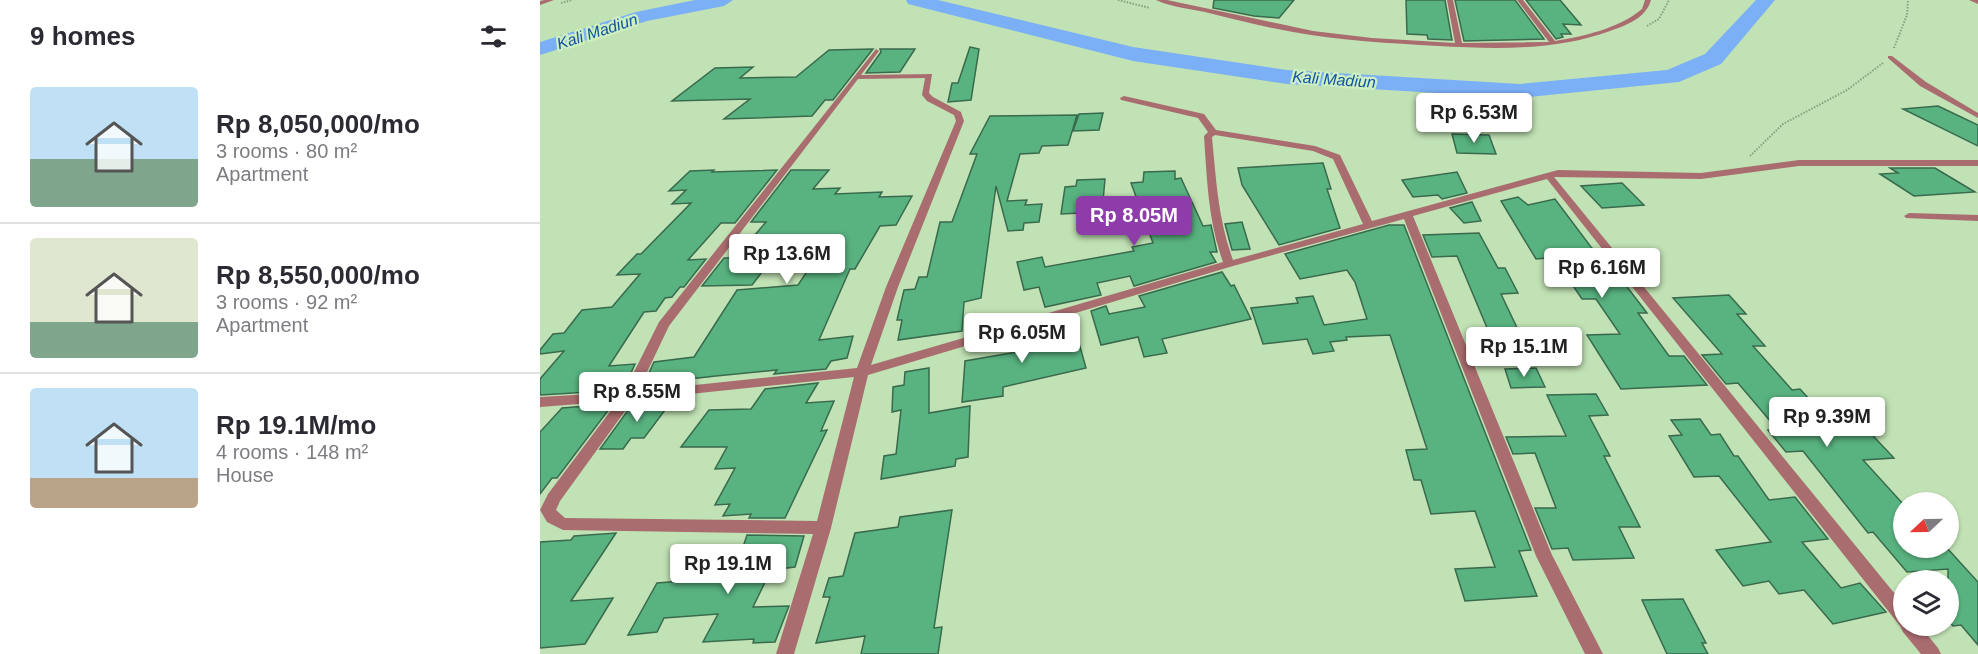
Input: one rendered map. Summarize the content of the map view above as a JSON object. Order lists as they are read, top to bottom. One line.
{"water":["Kali Madiun"],"north":"left","page":{"heading":"9 homes","list":[{"name":"Rp 8,050,000/mo","note":"3 rooms · 80 m² · Apartment"},{"name":"Rp 8,550,000/mo","note":"3 rooms · 92 m² · Apartment"},{"name":"Rp 19.1M/mo","note":"4 rooms · 148 m² · House"}],"price":["Rp 6.53M","Rp 8.05M","Rp 13.6M","Rp 6.16M","Rp 6.05M","Rp 15.1M","Rp 8.55M","Rp 9.39M","Rp 19.1M"]}}
